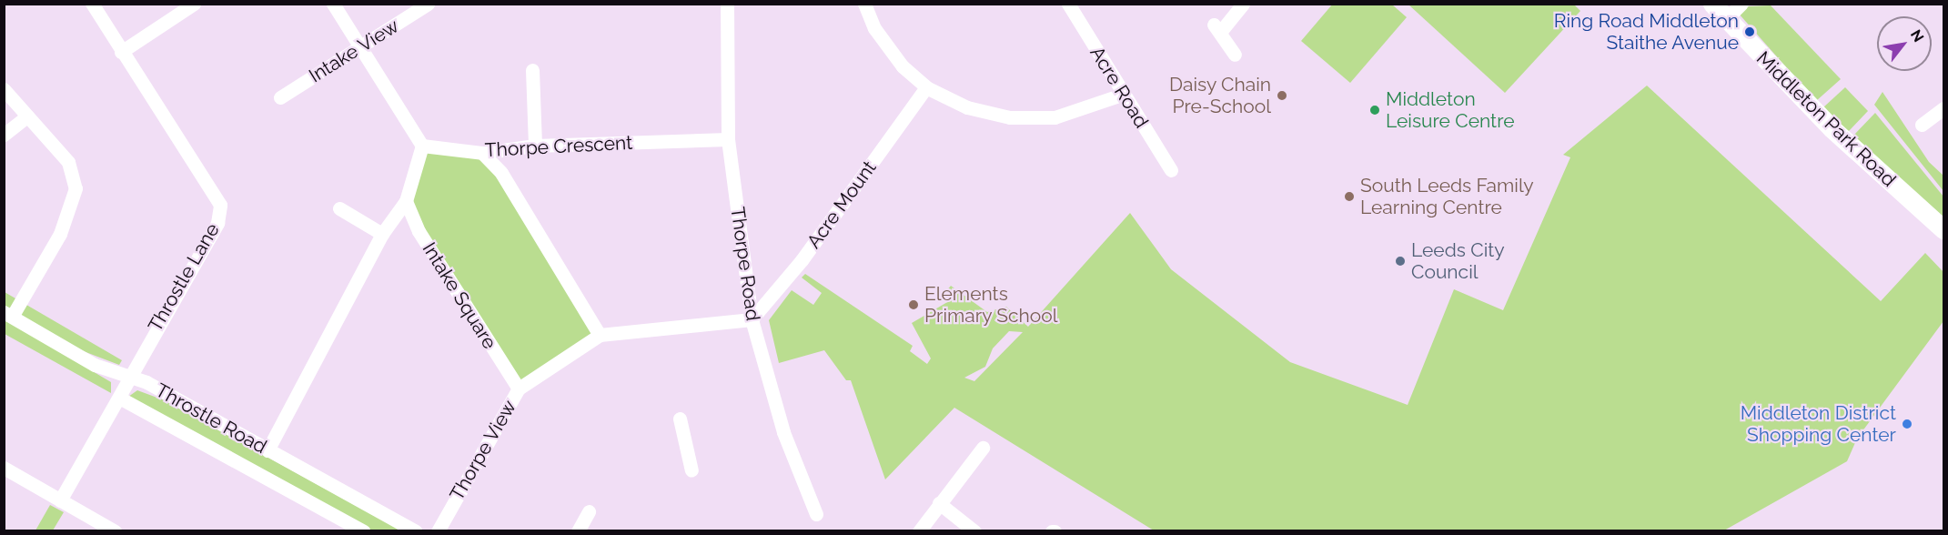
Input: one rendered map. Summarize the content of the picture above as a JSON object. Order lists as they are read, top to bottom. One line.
{"streets":{"street":["Intake View","Acre Road","Middleton Park Road","Thorpe Crescent","Acre Mount","Thorpe Road","Throstle Lane","Intake Square","Throstle Road","Thorpe View"]},"crossings":[["Thorpe Crescent","Thorpe Road"],["Acre Mount","Thorpe Road"],["Acre Mount","Thorpe View"],["Thorpe Road","Thorpe View"],["Throstle Lane","Throstle Road"],["Intake Square","Thorpe View"]],"places":["Ring Road Middleton Staithe Avenue","Daisy Chain Pre-School","Middleton Leisure Centre","South Leeds Family Learning Centre","Leeds City Council","Elements Primary School","Middleton District Shopping Center"],"north":"top right"}
